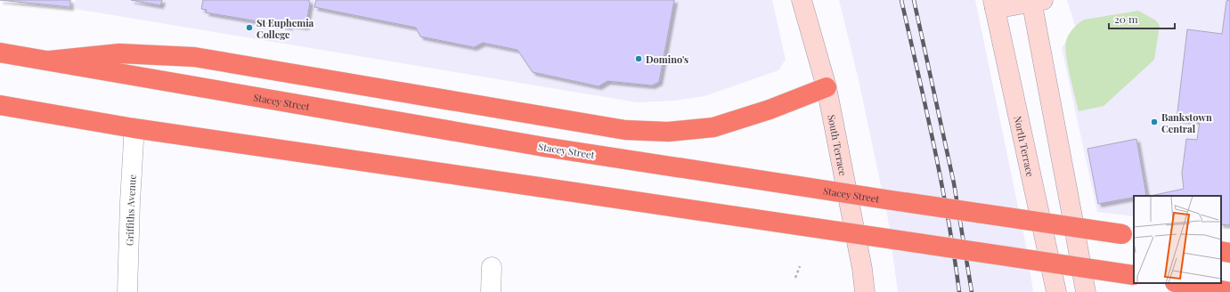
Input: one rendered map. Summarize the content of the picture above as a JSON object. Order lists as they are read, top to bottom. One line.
{"streets":{"highway":["Stacey Street"],"street":["South Terrace","North Terrace","Griffiths Avenue"]},"places":["St Euphemia College","Domino's","Bankstown Central"],"scale_bar":"20 m"}
